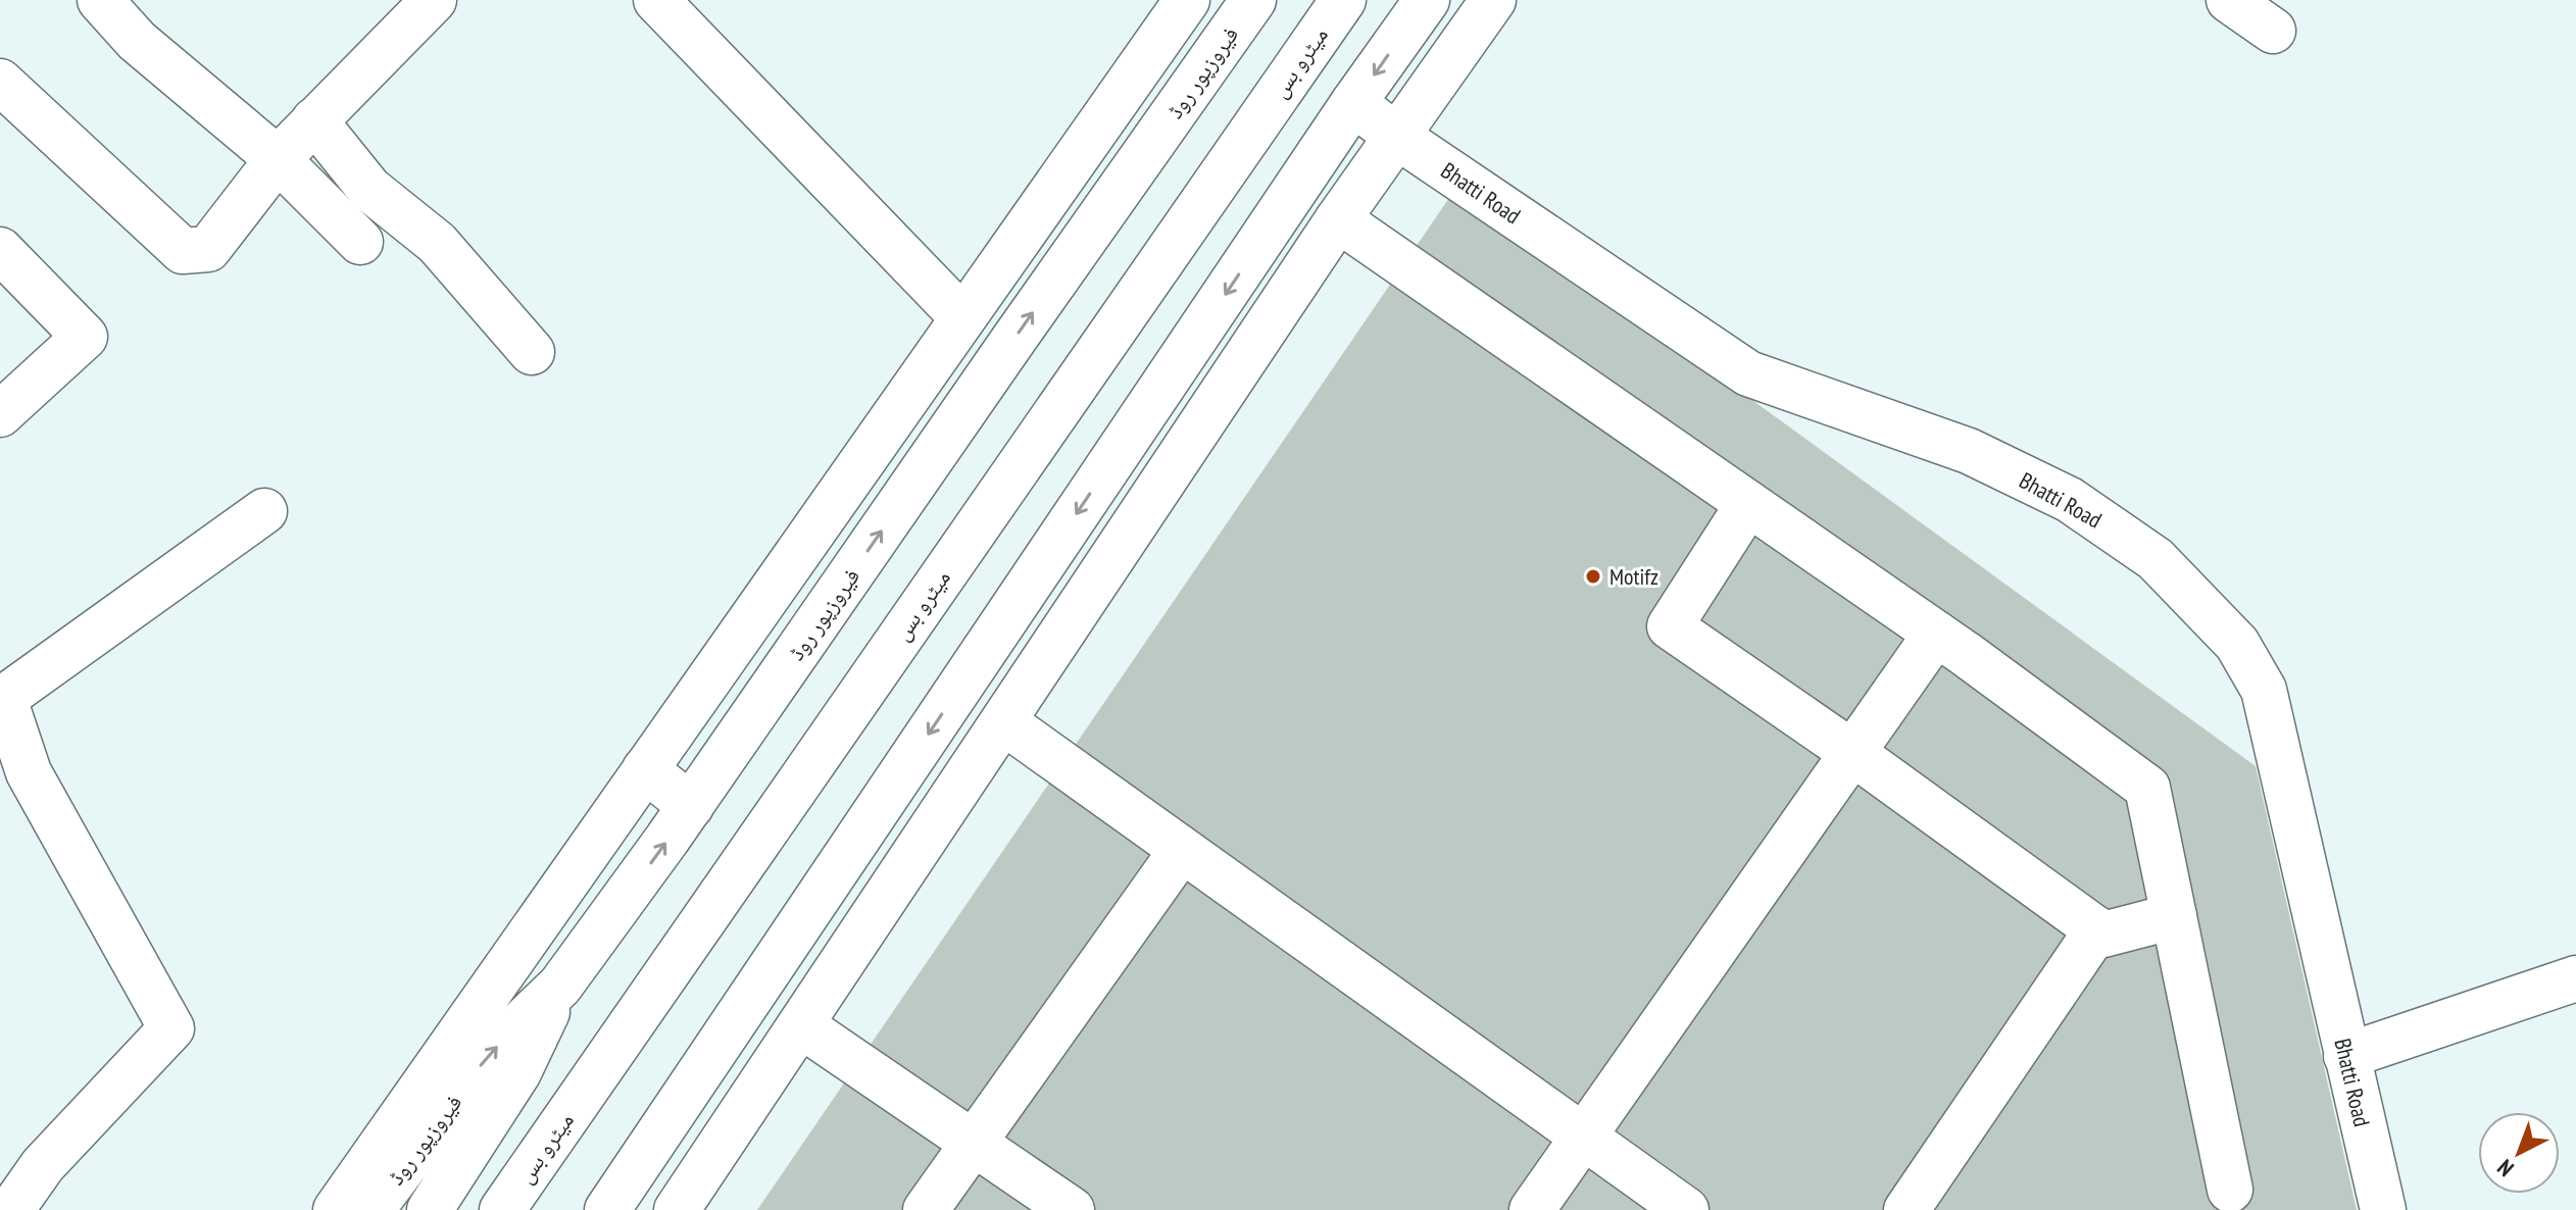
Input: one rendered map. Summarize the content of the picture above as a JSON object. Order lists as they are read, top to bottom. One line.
{"streets":{"street":["میٹرو بس","فیروزپور روڈ","Bhatti Road"]},"places":["Motifz"],"north":"bottom left"}
